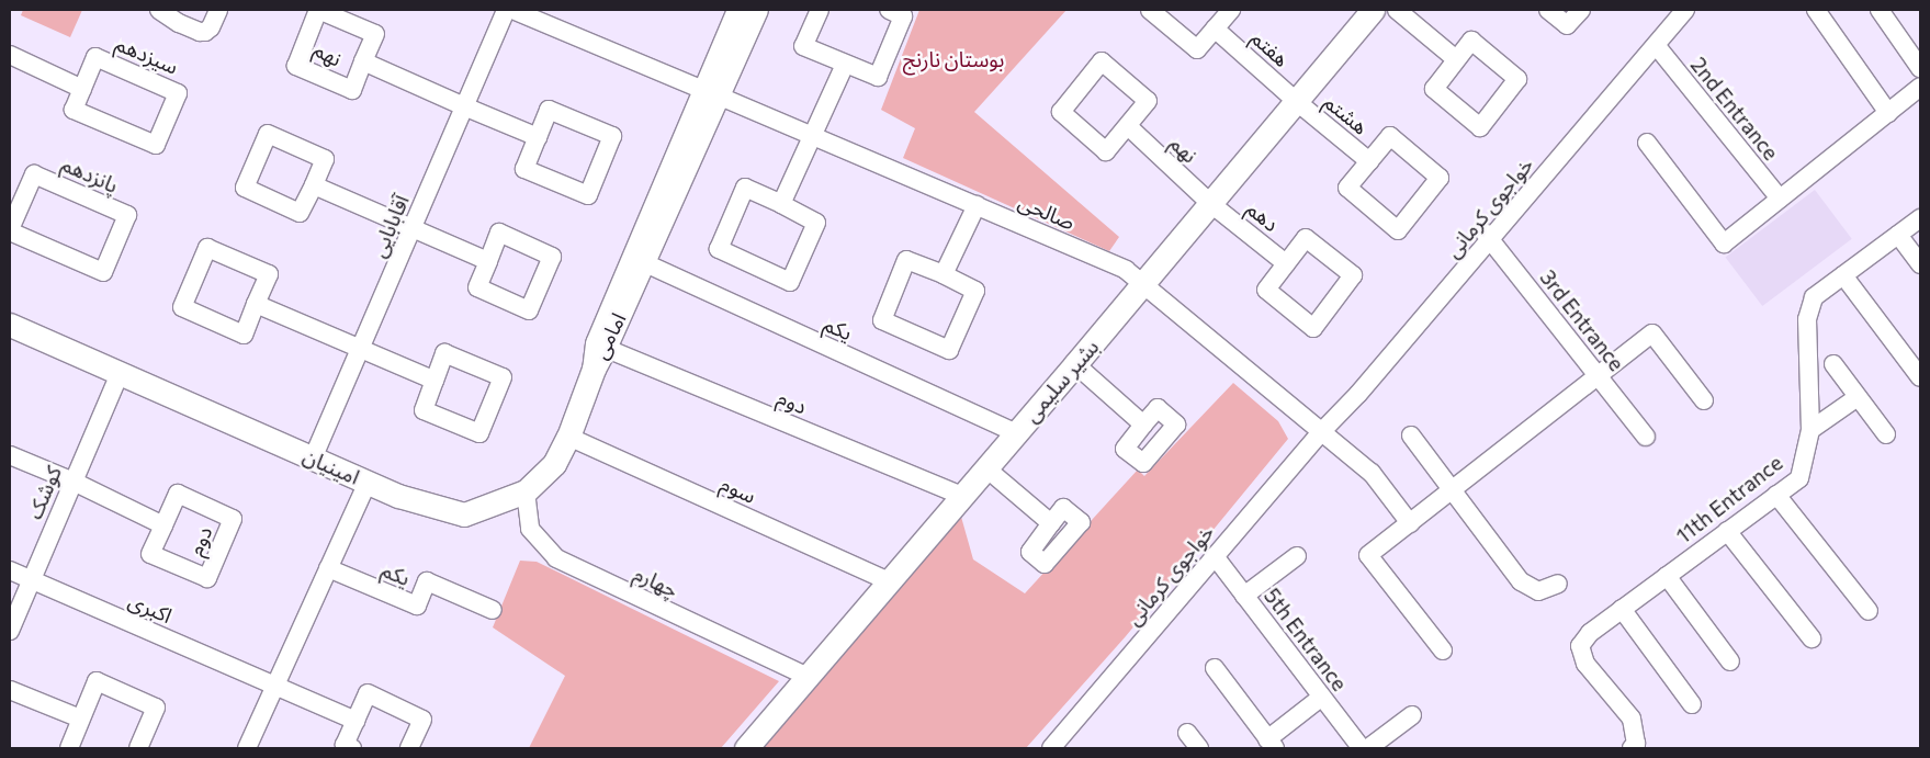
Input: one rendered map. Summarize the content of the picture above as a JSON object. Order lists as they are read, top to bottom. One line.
{"streets":{"main road":["امامی","بشیر سلیمی","امینیان"],"street":["هفتم","نهم","سیزدهم","2nd Entrance","هشتم","پانزدهم","خواجوی کرمانی","صالحی","دهم","آقابابایی","3rd Entrance","یکم","دوم","سوم","کوشک","11th Entrance","چهارم","اکبری","5th Entrance"]},"crossings":[["هفتم","هشتم"],["هفتم","بشیر سلیمی"],["نهم","دهم"],["نهم","آقابابایی"],["نهم","بشیر سلیمی"],["2nd Entrance","خواجوی کرمانی"],["هشتم","بشیر سلیمی"],["خواجوی کرمانی","صالحی"],["خواجوی کرمانی","3rd Entrance"],["خواجوی کرمانی","5th Entrance"],["صالحی","امامی"],["صالحی","بشیر سلیمی"],["دهم","بشیر سلیمی"],["آقابابایی","امینیان"],["یکم","امامی"],["یکم","بشیر سلیمی"],["امامی","دوم"],["امامی","امینیان"],["بشیر سلیمی","دوم"],["بشیر سلیمی","سوم"],["بشیر سلیمی","چهارم"],["دوم","کوشک"],["امینیان","سوم"],["امینیان","کوشک"],["امینیان","چهارم"],["کوشک","اکبری"]],"parks":["بوستان نارنج"]}
